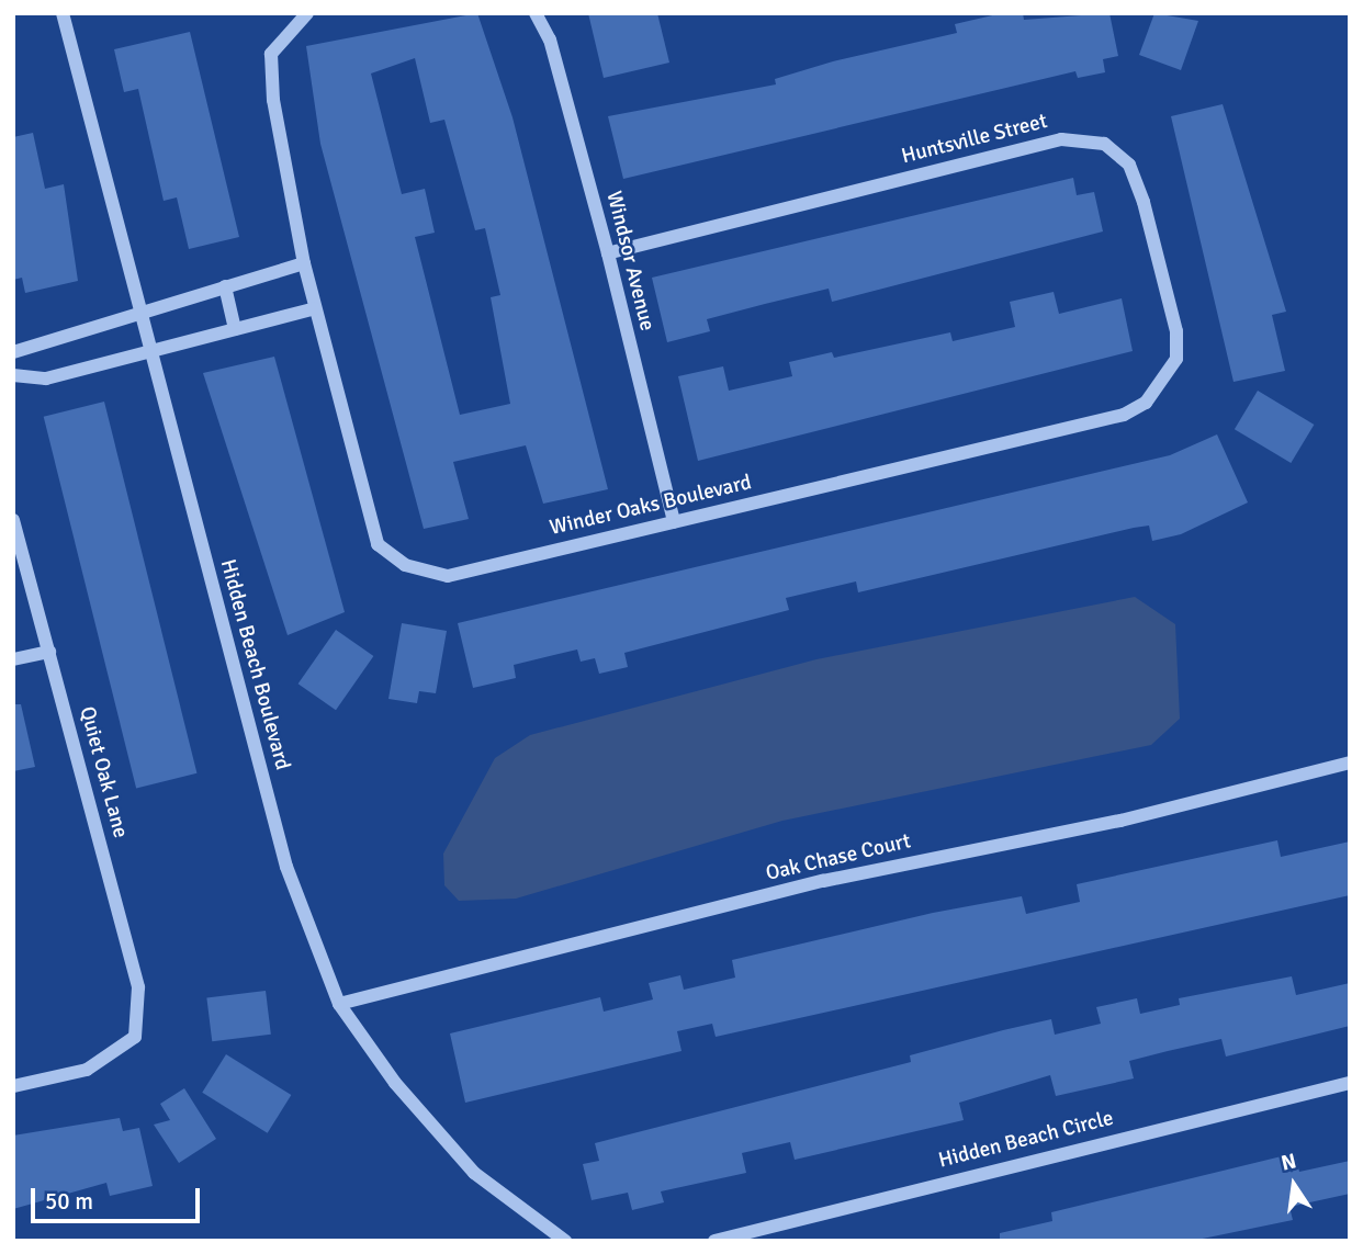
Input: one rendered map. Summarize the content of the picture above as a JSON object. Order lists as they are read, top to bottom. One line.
{"streets":{"street":["Huntsville Street","Windsor Avenue","Winder Oaks Boulevard","Hidden Beach Boulevard","Quiet Oak Lane","Oak Chase Court","Hidden Beach Circle"]},"crossings":[["Huntsville Street","Windsor Avenue"],["Huntsville Street","Winder Oaks Boulevard"],["Windsor Avenue","Winder Oaks Boulevard"],["Hidden Beach Boulevard","Oak Chase Court"]],"scale_bar":"50 m","north":"top"}
